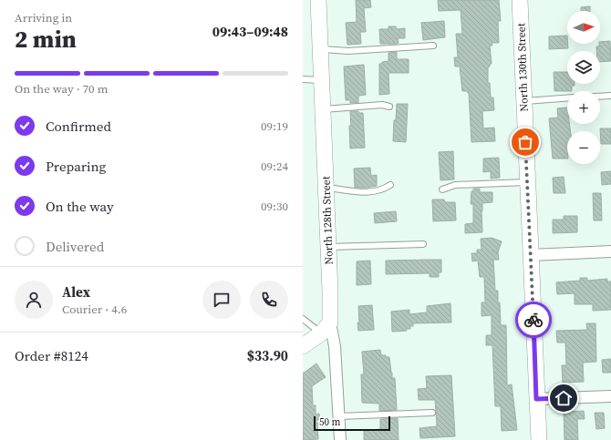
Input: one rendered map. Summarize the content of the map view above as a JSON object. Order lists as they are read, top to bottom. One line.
{"streets":{"main road":["North 130th Street","North 128th Street"]},"scale_bar":"50 m","north":"right","page":{"heading":["2 min","Arriving in","09:43–09:48"],"panel":["Alex","Courier · 4.6","Order #8124","$33.90"],"map_buttons":["+","−"],"bar":"On the way · 70 m","list":[["Confirmed","09:19"],["Preparing","09:24"],["On the way","09:30"],"Delivered"],"scale":"50 m"}}
